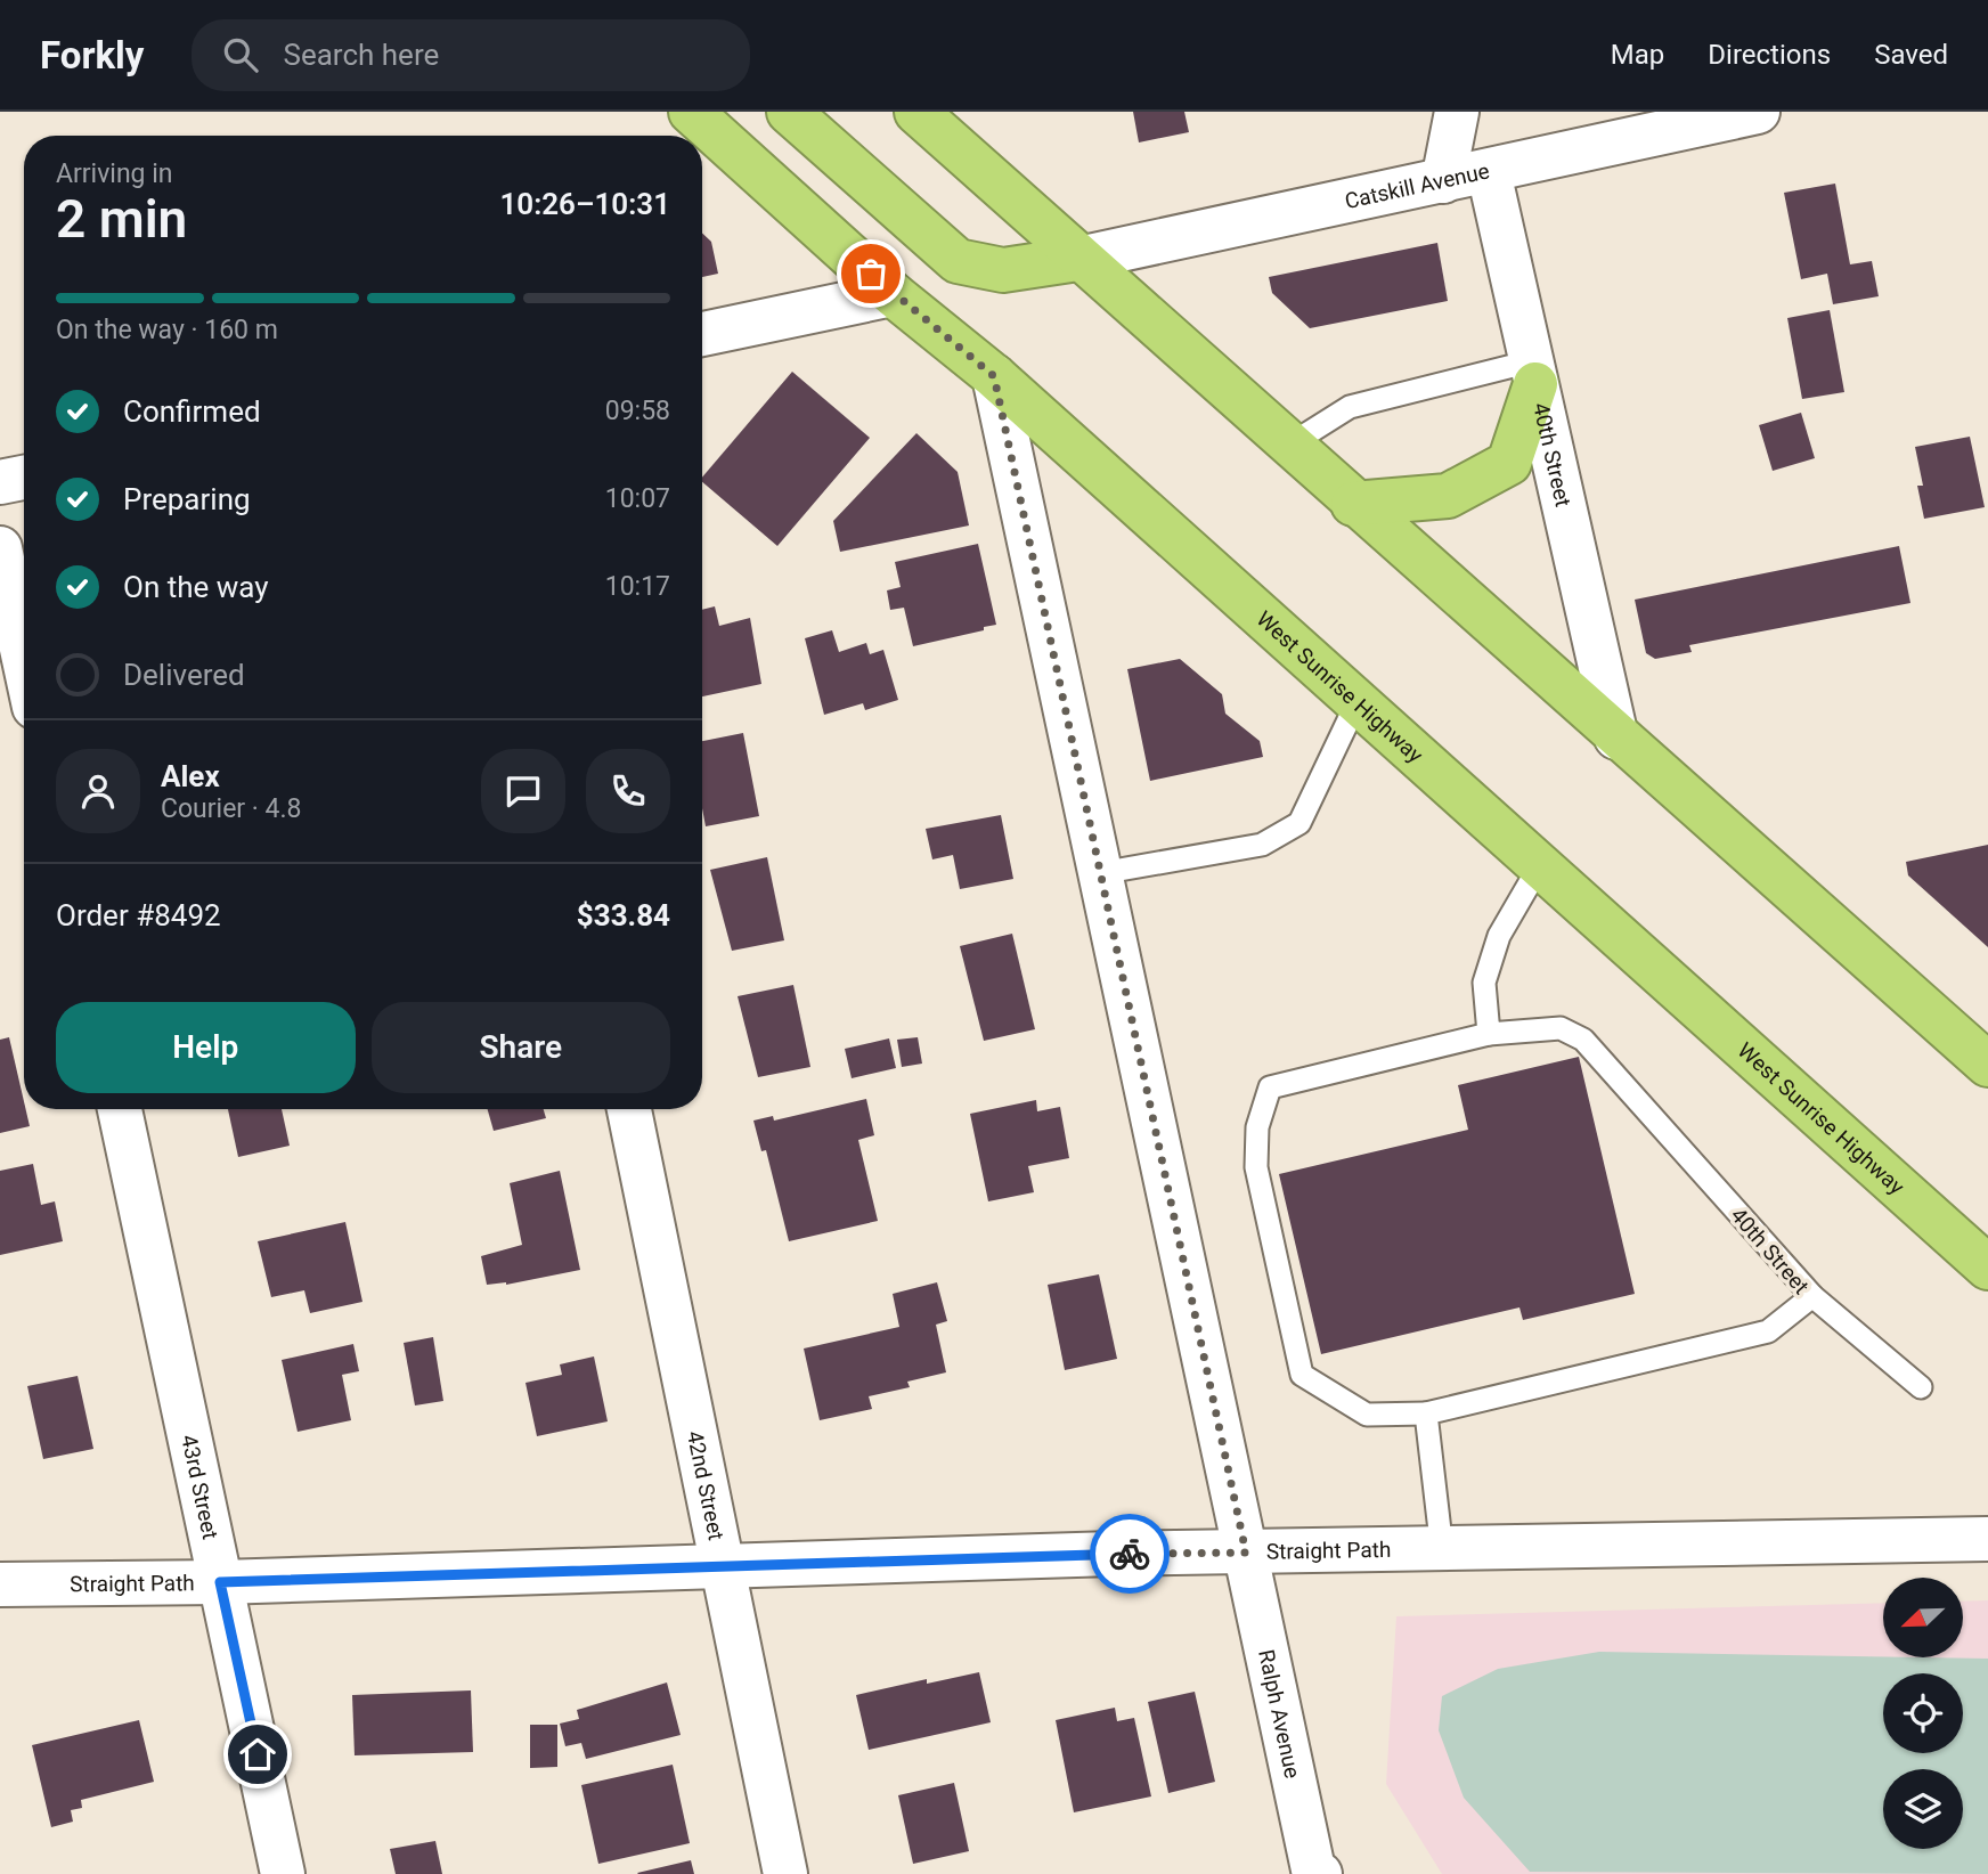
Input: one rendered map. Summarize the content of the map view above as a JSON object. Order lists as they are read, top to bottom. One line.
{"streets":{"highway":["West Sunrise Highway"],"street":["Catskill Avenue","40th Street","43rd Street","42nd Street","Straight Path","Ralph Avenue"]},"crossings":[["Catskill Avenue","40th Street"],["West Sunrise Highway","Ralph Avenue"],["43rd Street","Straight Path"],["42nd Street","Straight Path"],["Straight Path","Ralph Avenue"]],"north":"bottom left","page":{"header":"Forkly","search":"Search here","nav":["Map","Directions","Saved"],"heading":["2 min","Arriving in","10:26–10:31"],"panel":["Alex","Courier · 4.8","Order #8492","$33.84"],"bar":"On the way · 160 m","list":[["Confirmed","09:58"],["Preparing","10:07"],["On the way","10:17"],"Delivered"],"buttons":["Help","Share"]}}
